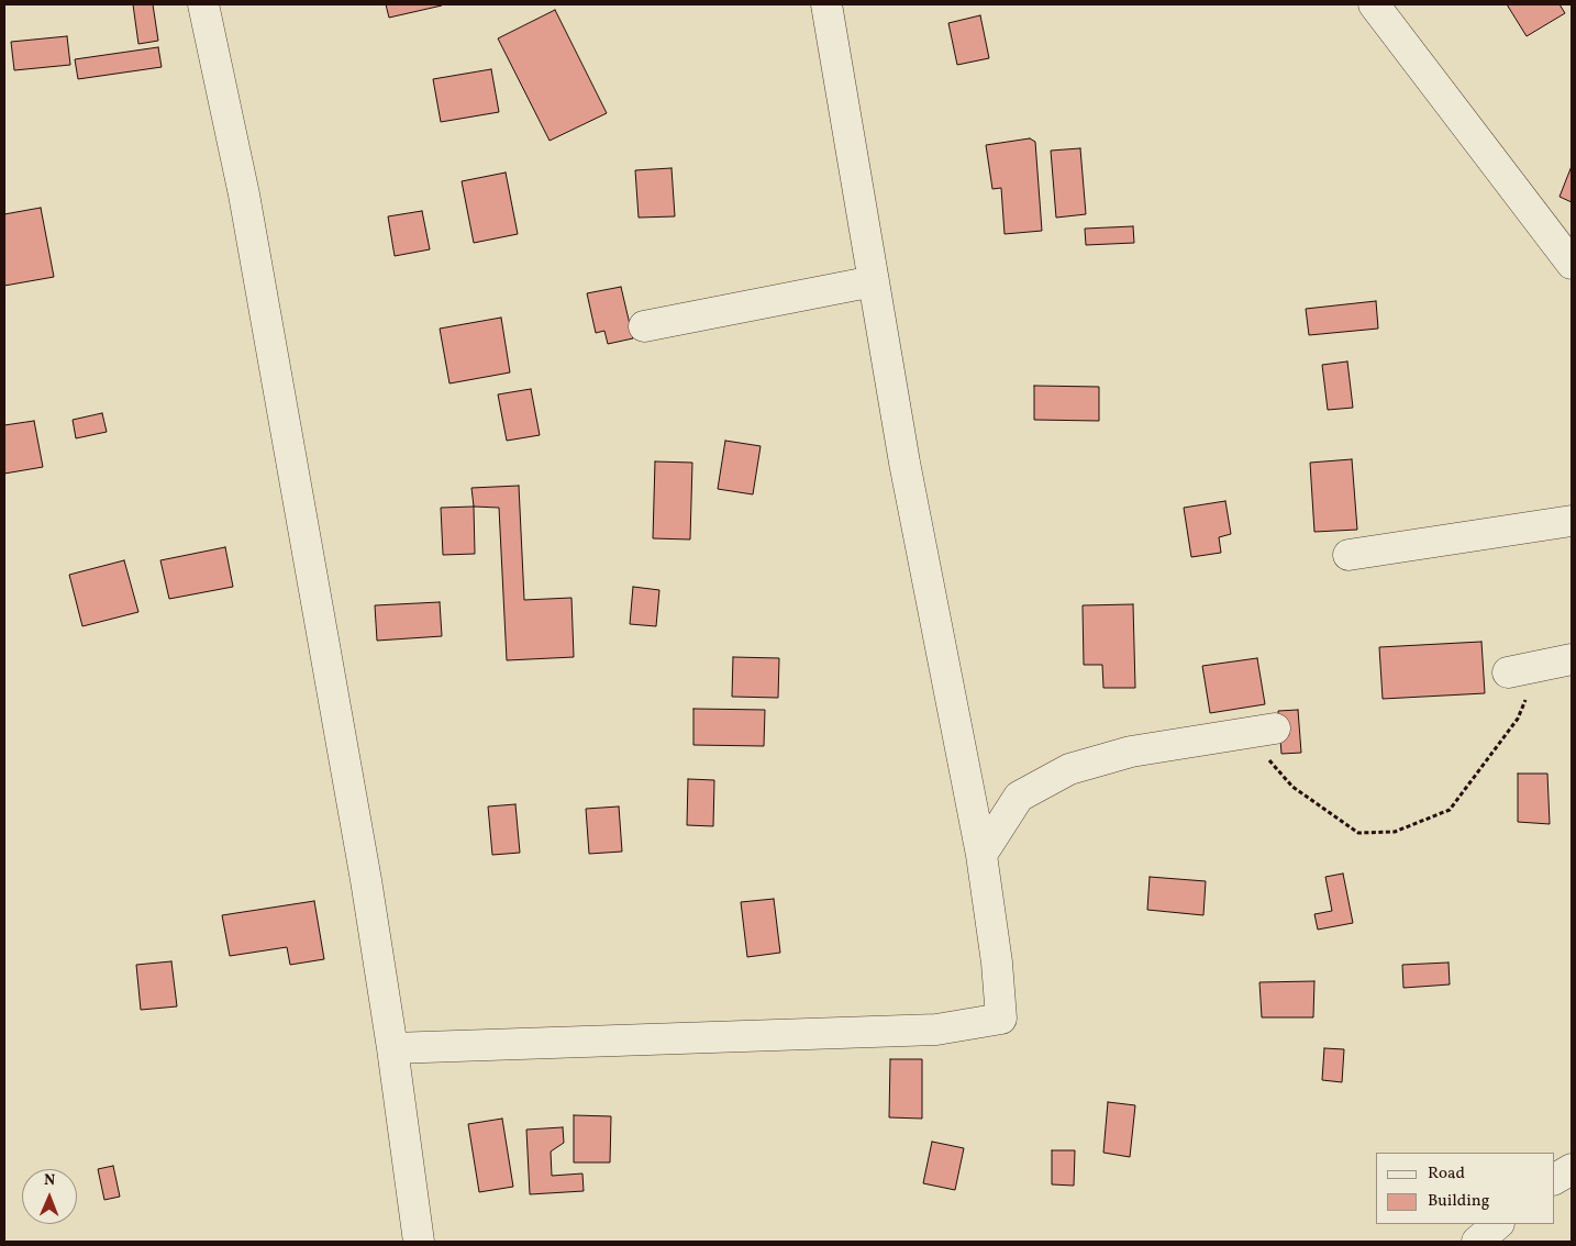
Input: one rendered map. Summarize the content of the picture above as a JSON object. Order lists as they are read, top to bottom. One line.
{"legend":["Road","Building"],"north":"top"}
